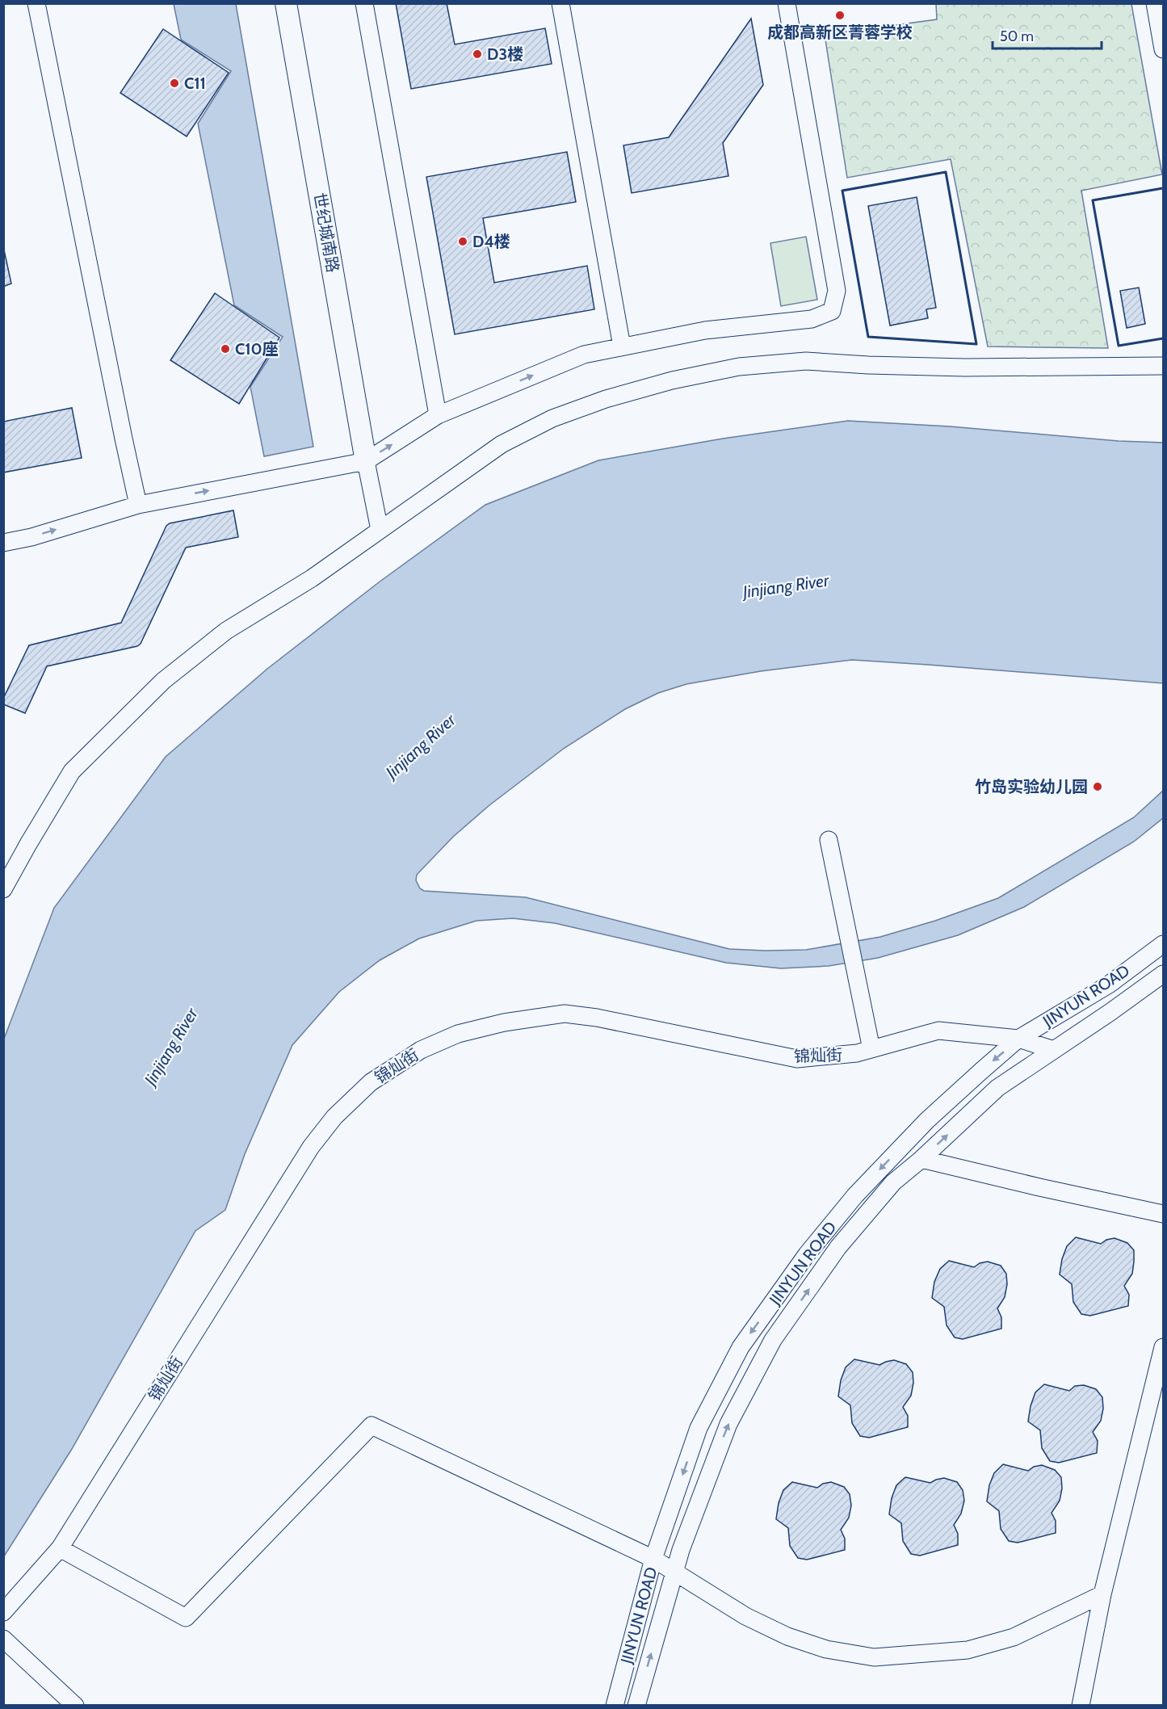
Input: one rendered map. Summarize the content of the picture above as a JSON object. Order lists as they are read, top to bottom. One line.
{"streets":{"main road":["世纪城南路"],"street":["JINYUN ROAD","锦灿街"]},"crossings":[["JINYUN ROAD","锦灿街"]],"water":["Jinjiang River"],"places":["成都高新区菁蓉学校","D3楼","C11","D4楼","C10座","竹岛实验幼儿园"],"scale_bar":"50 m"}
